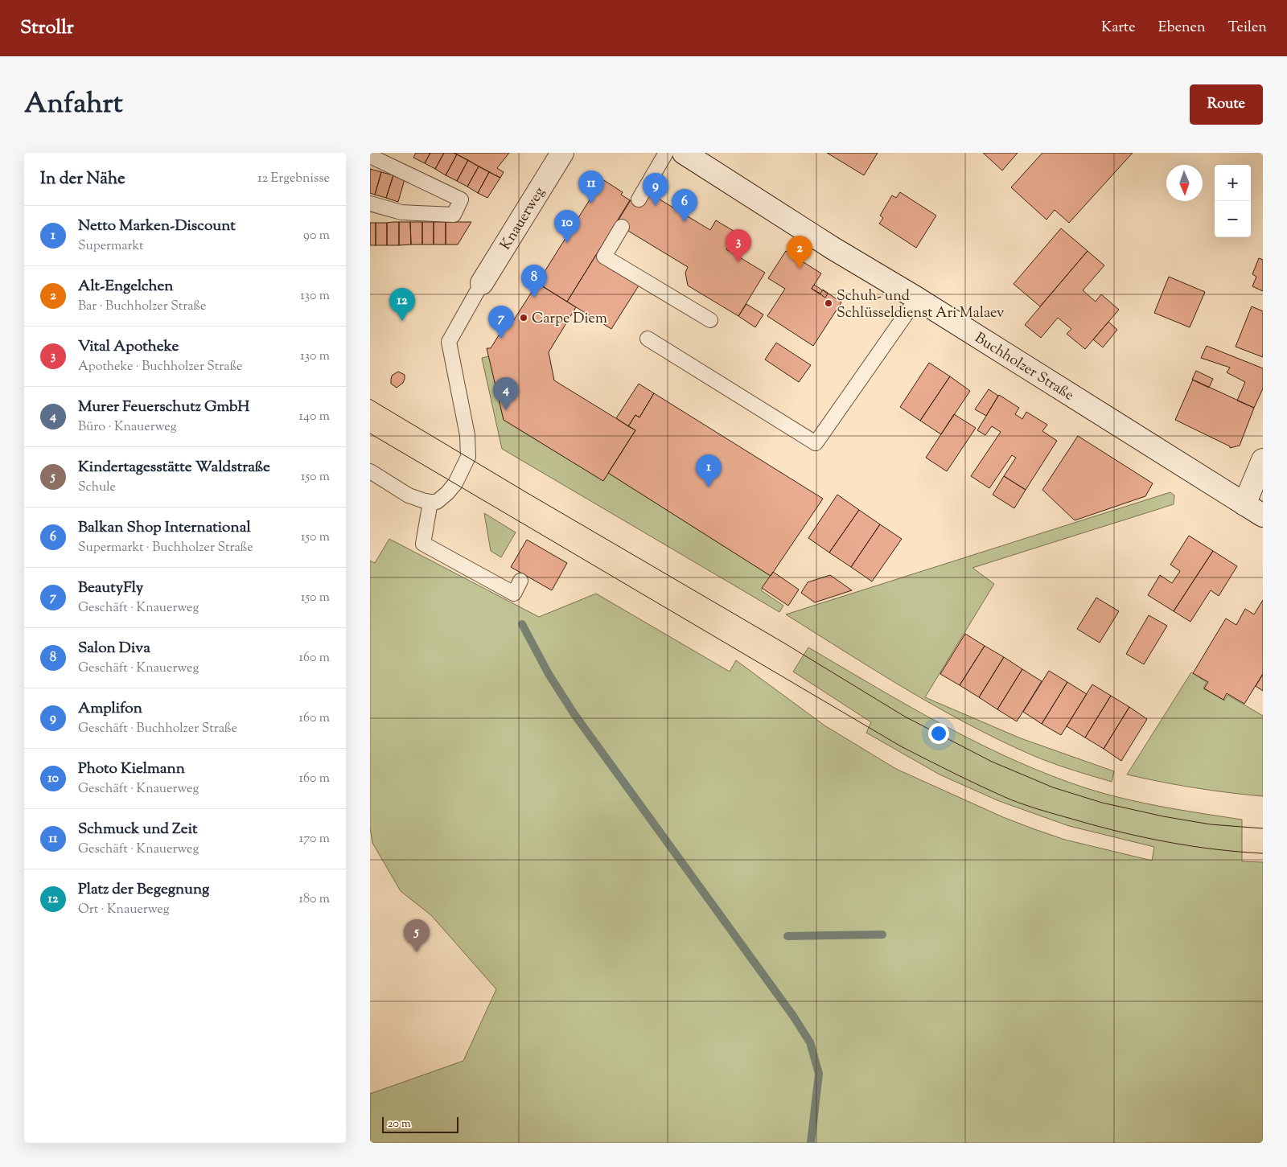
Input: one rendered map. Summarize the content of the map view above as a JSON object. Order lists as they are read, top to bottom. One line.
{"streets":{"main road":["Knauerweg","Buchholzer Straße"]},"places":["Schuh- und Schlüsseldienst Ari Malaev","Carpe Diem"],"scale_bar":"20 m","north":"bottom","page":{"header":"Strollr","nav":["Karte","Ebenen","Teilen"],"title":"Anfahrt","buttons":"Route","heading":["In der Nähe","12 Ergebnisse"],"map_buttons":["+","−"],"pins":["11","9","6","10","3","2","8","12","7","4","1","5"],"list":[{"mark":"1","name":"Netto Marken-Discount","note":"Supermarkt","value":"90 m"},{"mark":"2","name":"Alt-Engelchen","note":"Bar · Buchholzer Straße","value":"130 m"},{"mark":"3","name":"Vital Apotheke","note":"Apotheke · Buchholzer Straße","value":"130 m"},{"mark":"4","name":"Murer Feuerschutz GmbH","note":"Büro · Knauerweg","value":"140 m"},{"mark":"5","name":"Kindertagesstätte Waldstraße","note":"Schule","value":"150 m"},{"mark":"6","name":"Balkan Shop International","note":"Supermarkt · Buchholzer Straße","value":"150 m"},{"mark":"7","name":"BeautyFly","note":"Geschäft · Knauerweg","value":"150 m"},{"mark":"8","name":"Salon Diva","note":"Geschäft · Knauerweg","value":"160 m"},{"mark":"9","name":"Amplifon","note":"Geschäft · Buchholzer Straße","value":"160 m"},{"mark":"10","name":"Photo Kielmann","note":"Geschäft · Knauerweg","value":"160 m"},{"mark":"11","name":"Schmuck und Zeit","note":"Geschäft · Knauerweg","value":"170 m"},{"mark":"12","name":"Platz der Begegnung","note":"Ort · Knauerweg","value":"180 m"}],"scale":"20 m"}}
